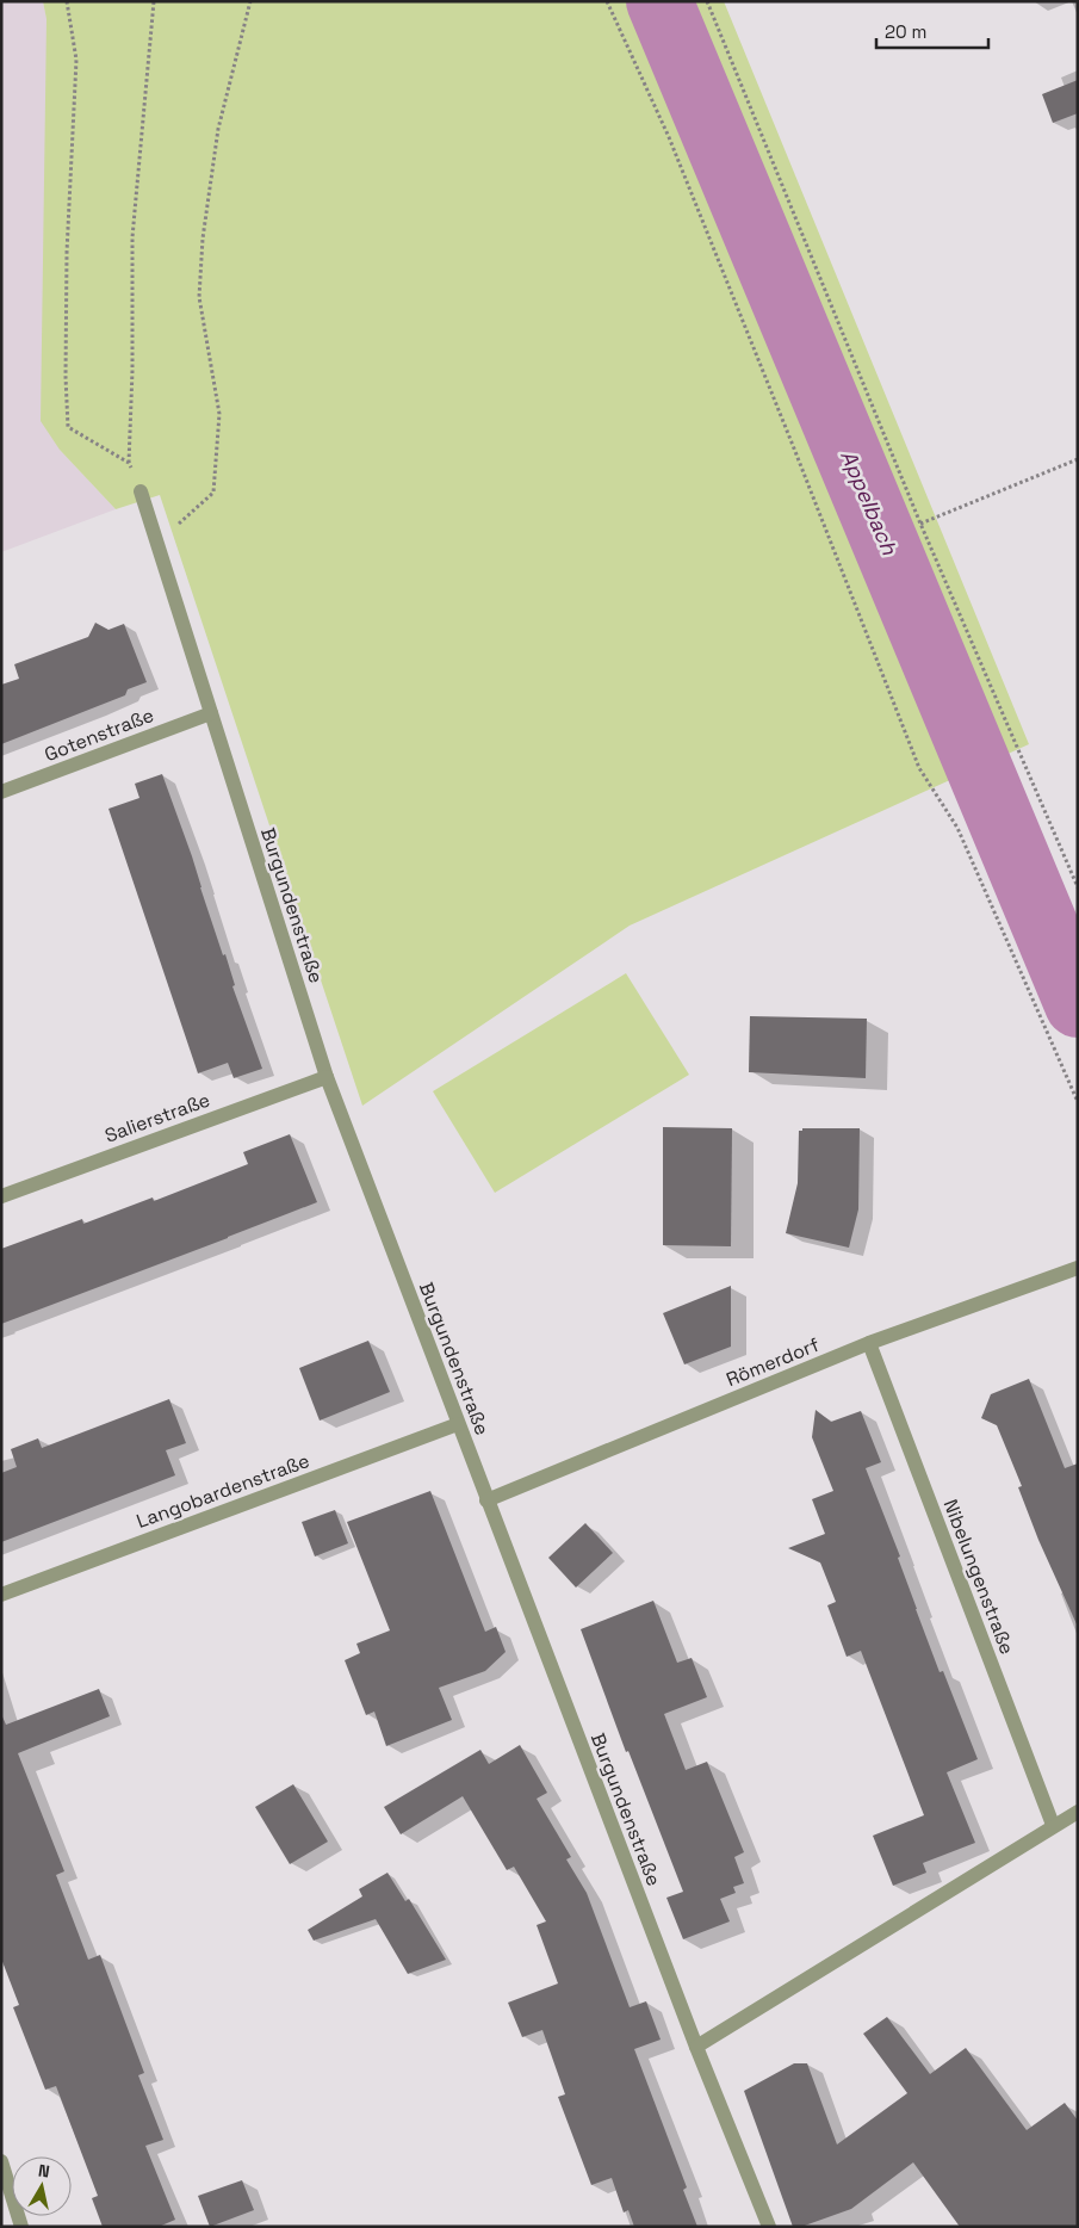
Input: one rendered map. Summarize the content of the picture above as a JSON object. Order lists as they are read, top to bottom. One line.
{"streets":{"street":["Gotenstraße","Burgundenstraße","Salierstraße","Römerdorf","Langobardenstraße","Nibelungenstraße"]},"crossings":[["Gotenstraße","Burgundenstraße"],["Burgundenstraße","Salierstraße"],["Burgundenstraße","Römerdorf"],["Burgundenstraße","Langobardenstraße"],["Römerdorf","Nibelungenstraße"]],"water":["Appelbach"],"scale_bar":"20 m","north":"top"}
